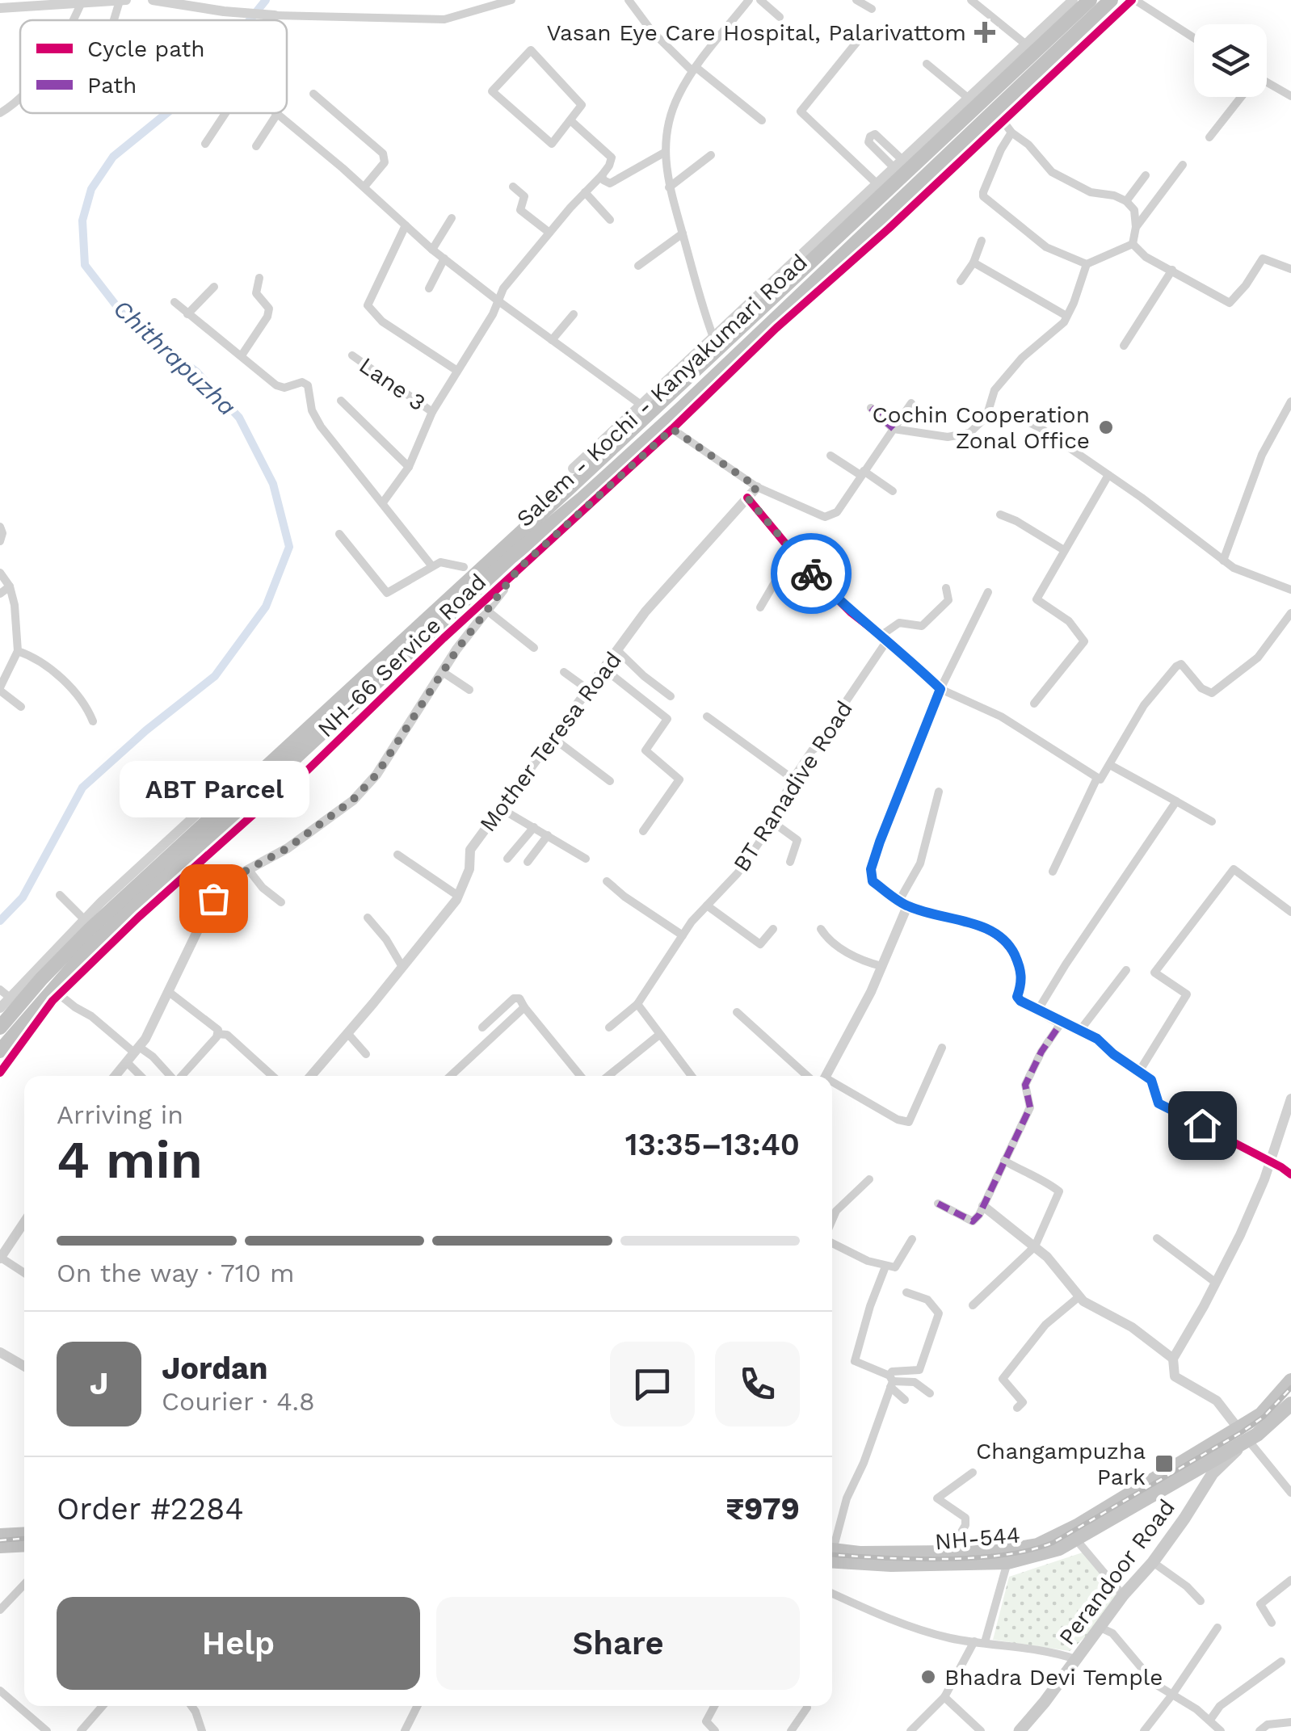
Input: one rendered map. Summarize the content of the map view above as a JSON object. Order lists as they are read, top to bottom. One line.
{"streets":{"highway":["Salem - Kochi - Kanyakumari Road"],"main road":["NH-544","Perandoor Road"],"street":["Lane 3","NH-66 Service Road","Mother Teresa Road","BT Ranadive Road"]},"crossings":[["NH-544","Perandoor Road"]],"water":["Chithrapuzha"],"places":{"health":["Vasan Eye Care Hospital, Palarivattom"],"other":["Cochin Cooperation Zonal Office","ABT Parcel","Bhadra Devi Temple"],"transit":["Changampuzha Park"]},"legend":["Cycle path","Path"],"page":{"bubble":"ABT Parcel","heading":["4 min","Arriving in","13:35–13:40"],"panel":["Jordan","Courier · 4.8","Order #2284","₹979"],"bar":"On the way · 710 m","round":"J","buttons":["Help","Share"]}}
